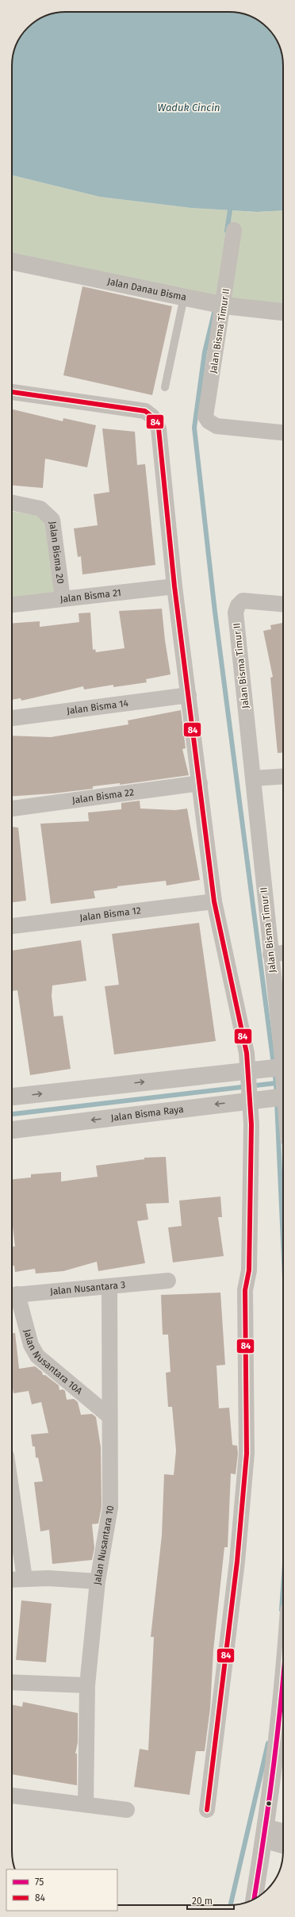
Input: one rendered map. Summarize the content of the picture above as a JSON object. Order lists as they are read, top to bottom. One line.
{"streets":{"street":["Jalan Danau Bisma","Jalan Bisma Timur II","Jalan Bisma 20","Jalan Bisma 21","Jalan Bisma 14","Jalan Bisma 22","Jalan Bisma 12","Jalan Bisma Raya","Jalan Nusantara 3","Jalan Nusantara 10A","Jalan Nusantara 10"]},"crossings":[["Jalan Danau Bisma","Jalan Bisma Timur II"],["Jalan Bisma 20","Jalan Bisma 21"],["Jalan Nusantara 3","Jalan Nusantara 10A"],["Jalan Nusantara 3","Jalan Nusantara 10"],["Jalan Nusantara 10A","Jalan Nusantara 10"]],"water":["Waduk Cincin"],"lines":["transit line 84","transit line 75"],"legend":["75","84"],"scale_bar":"20 m"}
